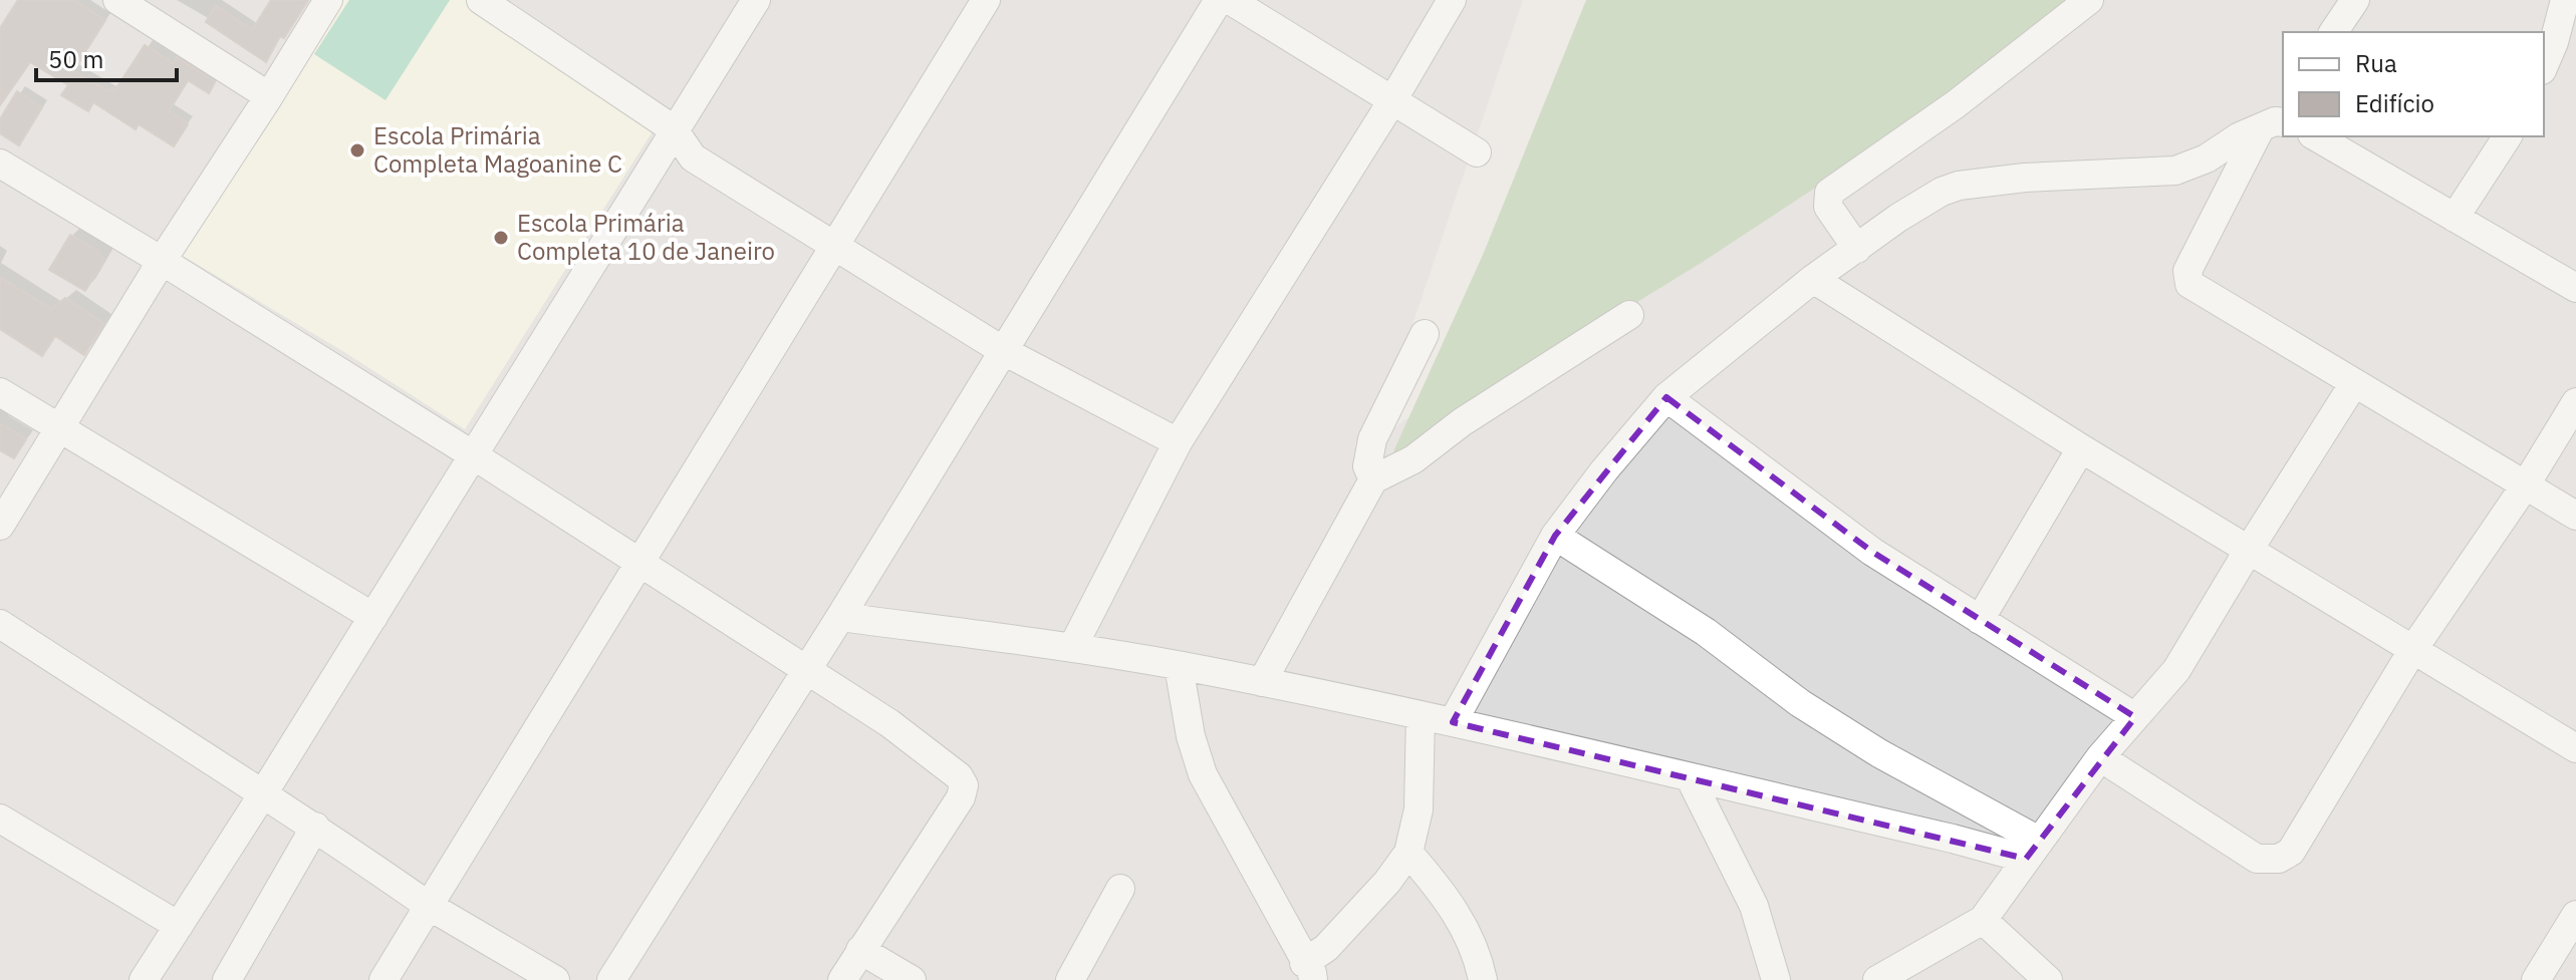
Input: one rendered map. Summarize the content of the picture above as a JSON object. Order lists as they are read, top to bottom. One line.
{"places":["Escola Primária Completa Magoanine C","Escola Primária Completa 10 de Janeiro"],"legend":["Rua","Edifício"],"scale_bar":"50 m"}
